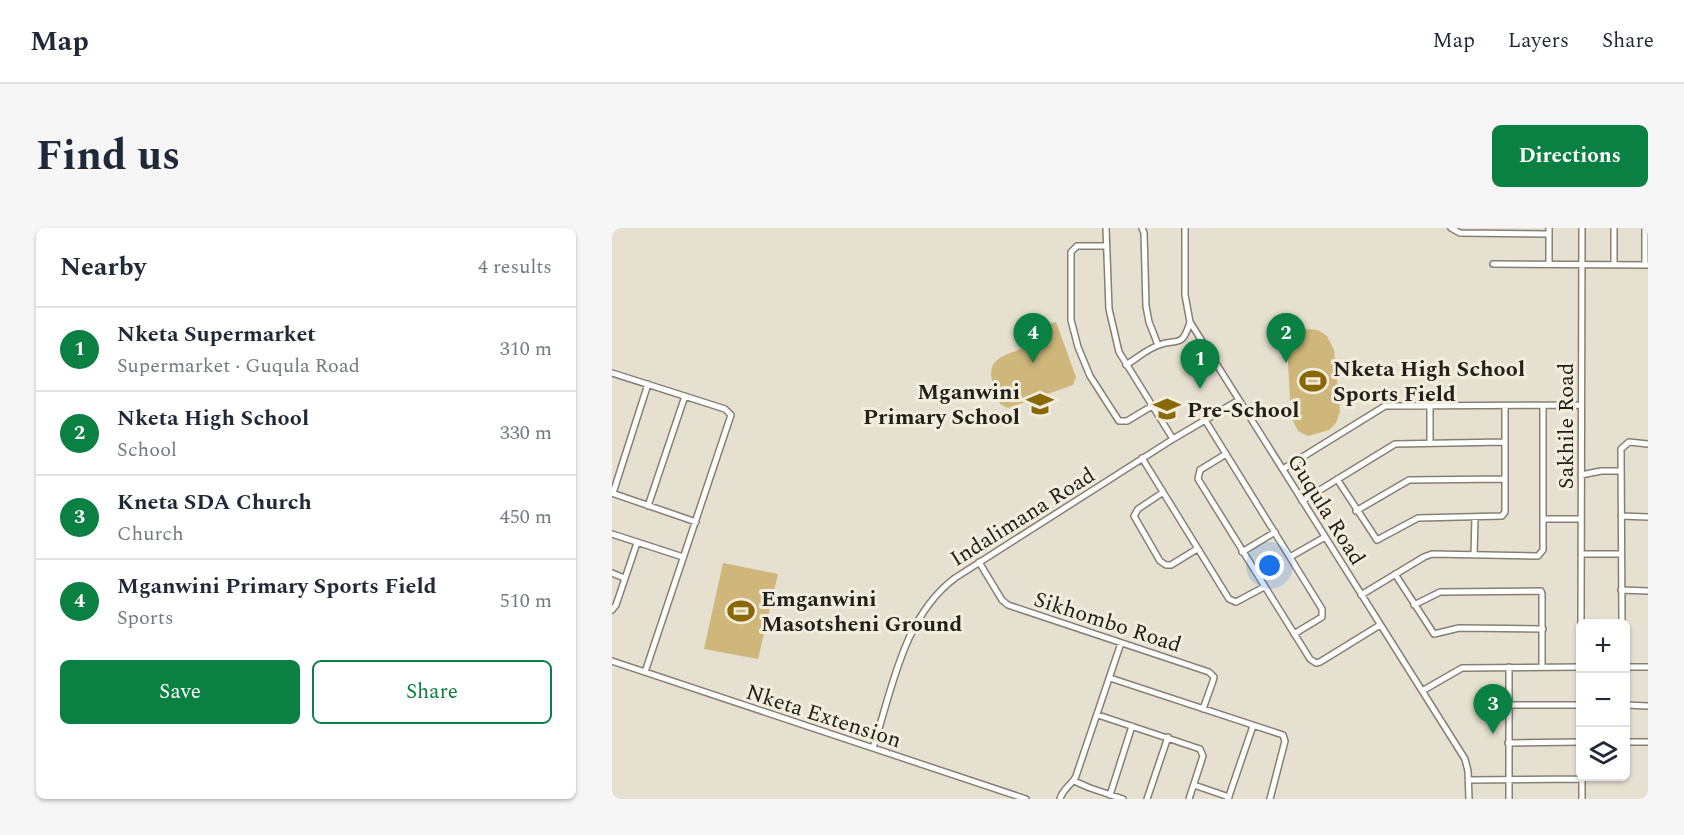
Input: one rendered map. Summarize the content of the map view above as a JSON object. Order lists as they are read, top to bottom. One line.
{"streets":{"street":["Sakhile Road","Guqula Road","Indalimana Road","Sikhombo Road","Nketa Extension"]},"crossings":[["Guqula Road","Indalimana Road"],["Indalimana Road","Sikhombo Road"],["Indalimana Road","Nketa Extension"]],"places":{"sports":["Nketa High School Sports Field","Emganwini Masotsheni Ground"],"school or university":["Mganwini Primary School","Pre-School"]},"page":{"header":"Map","nav":["Map","Layers","Share"],"title":"Find us","buttons":["Directions",["Save","Share"]],"heading":["Nearby","4 results"],"list":[{"mark":"1","name":"Nketa Supermarket","note":"Supermarket · Guqula Road","value":"310 m"},{"mark":"2","name":"Nketa High School","note":"School","value":"330 m"},{"mark":"3","name":"Kneta SDA Church","note":"Church","value":"450 m"},{"mark":"4","name":"Mganwini Primary Sports Field","note":"Sports","value":"510 m"}],"pins":["2","4","1","3"],"map_buttons":["+","−"]}}
